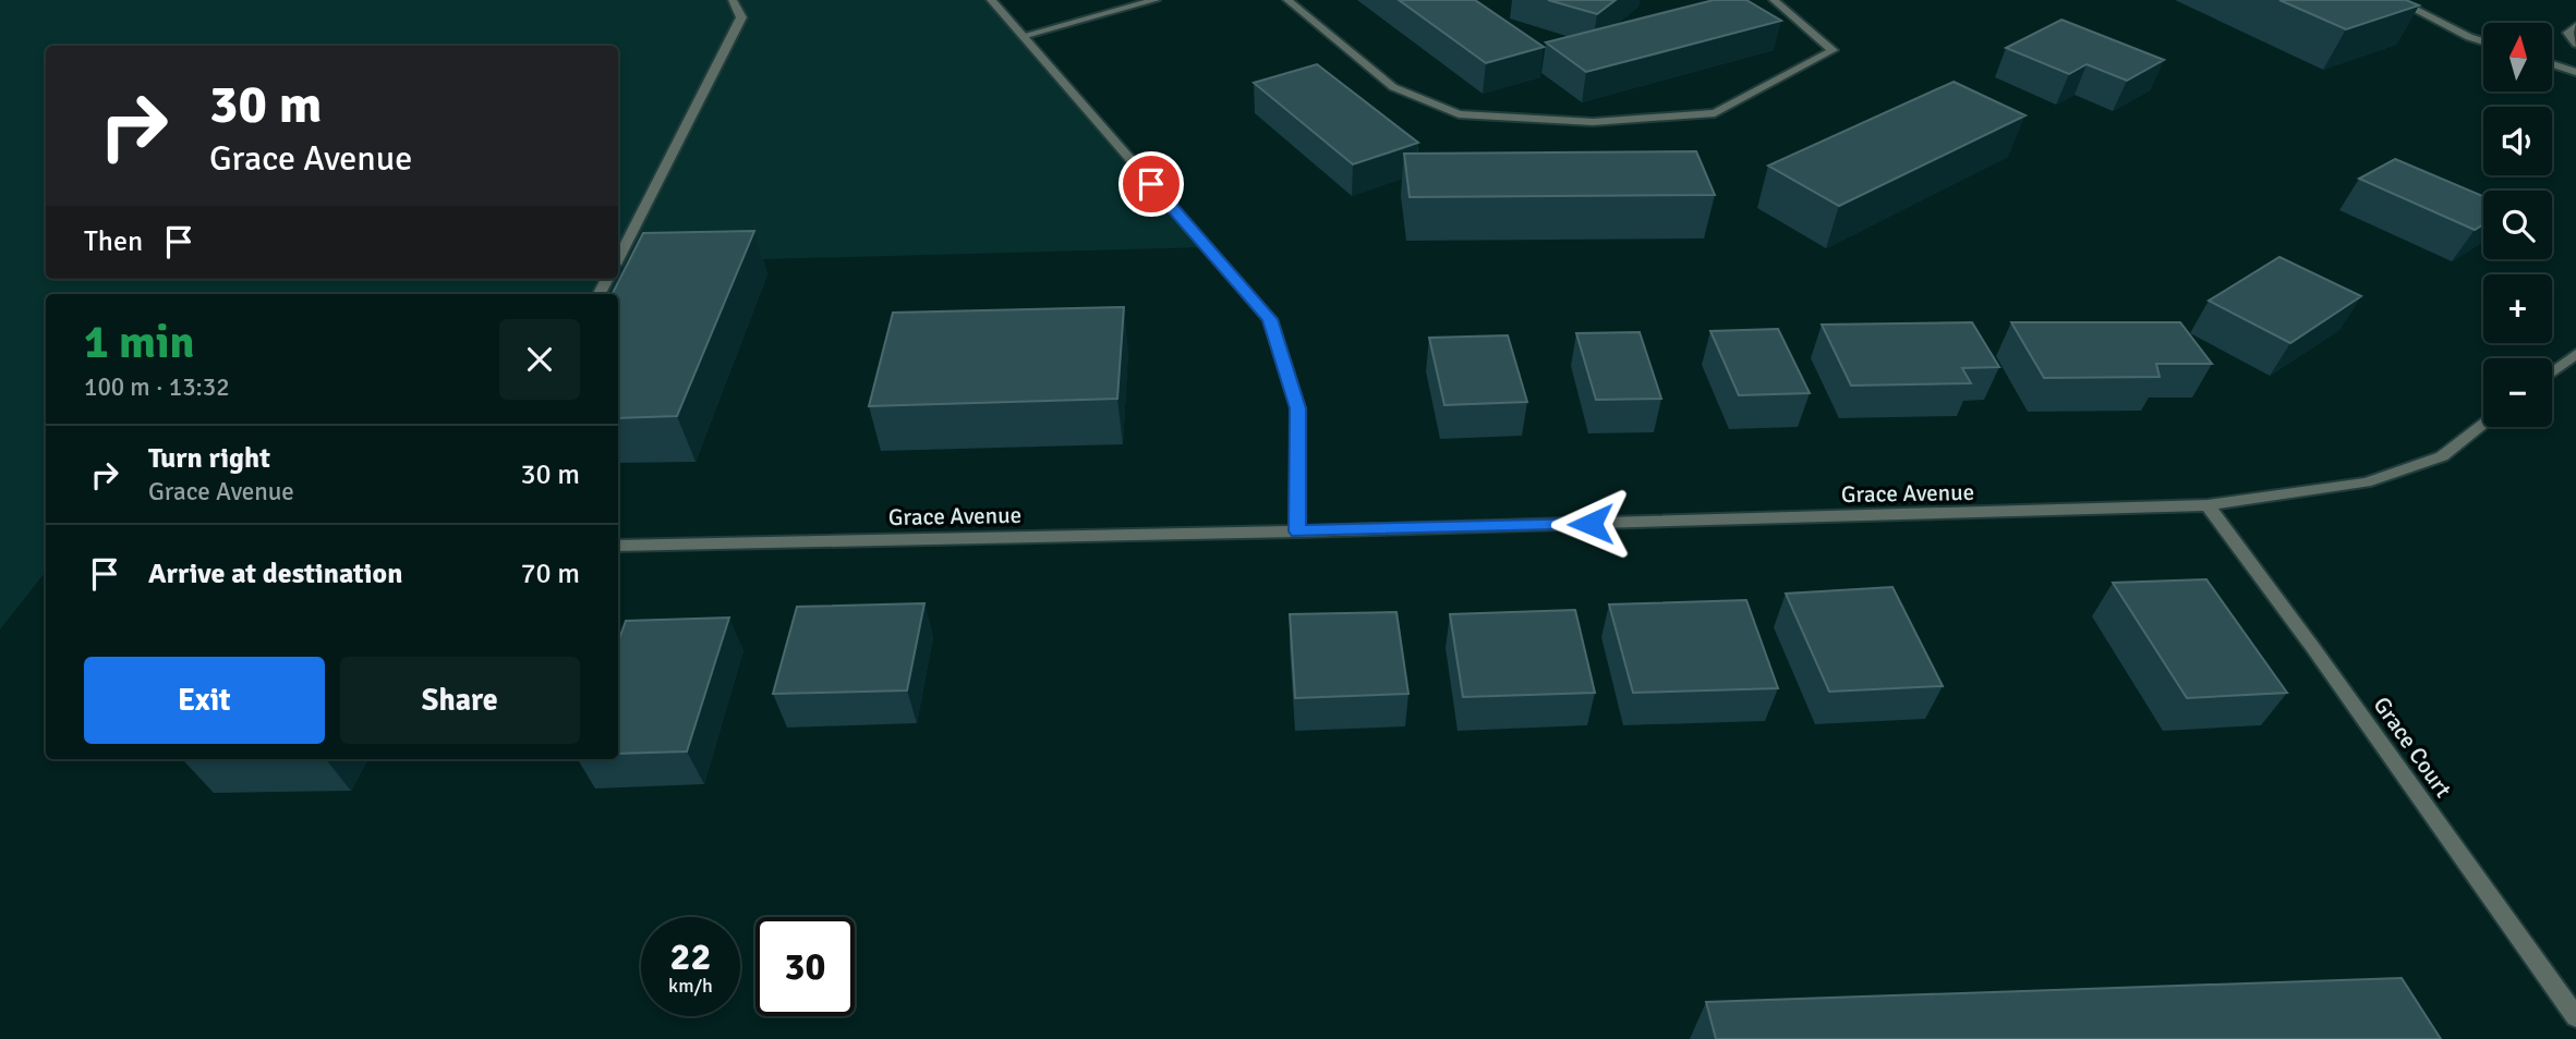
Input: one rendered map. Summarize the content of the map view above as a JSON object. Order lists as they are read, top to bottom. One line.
{"streets":{"street":["Grace Avenue","Grace Court"]},"crossings":[["Grace Avenue","Grace Court"]],"north":"top","page":{"map_buttons":["+","−"],"turn":["30 m","Grace Avenue"],"then":"Then","heading":["1 min","100 m · 13:32"],"list":[{"name":"Turn right","note":"Grace Avenue","value":"30 m"},{"name":"Arrive at destination","value":"70 m"}],"buttons":["Exit","Share"],"speed":"22 km/h","limit":"30"}}
